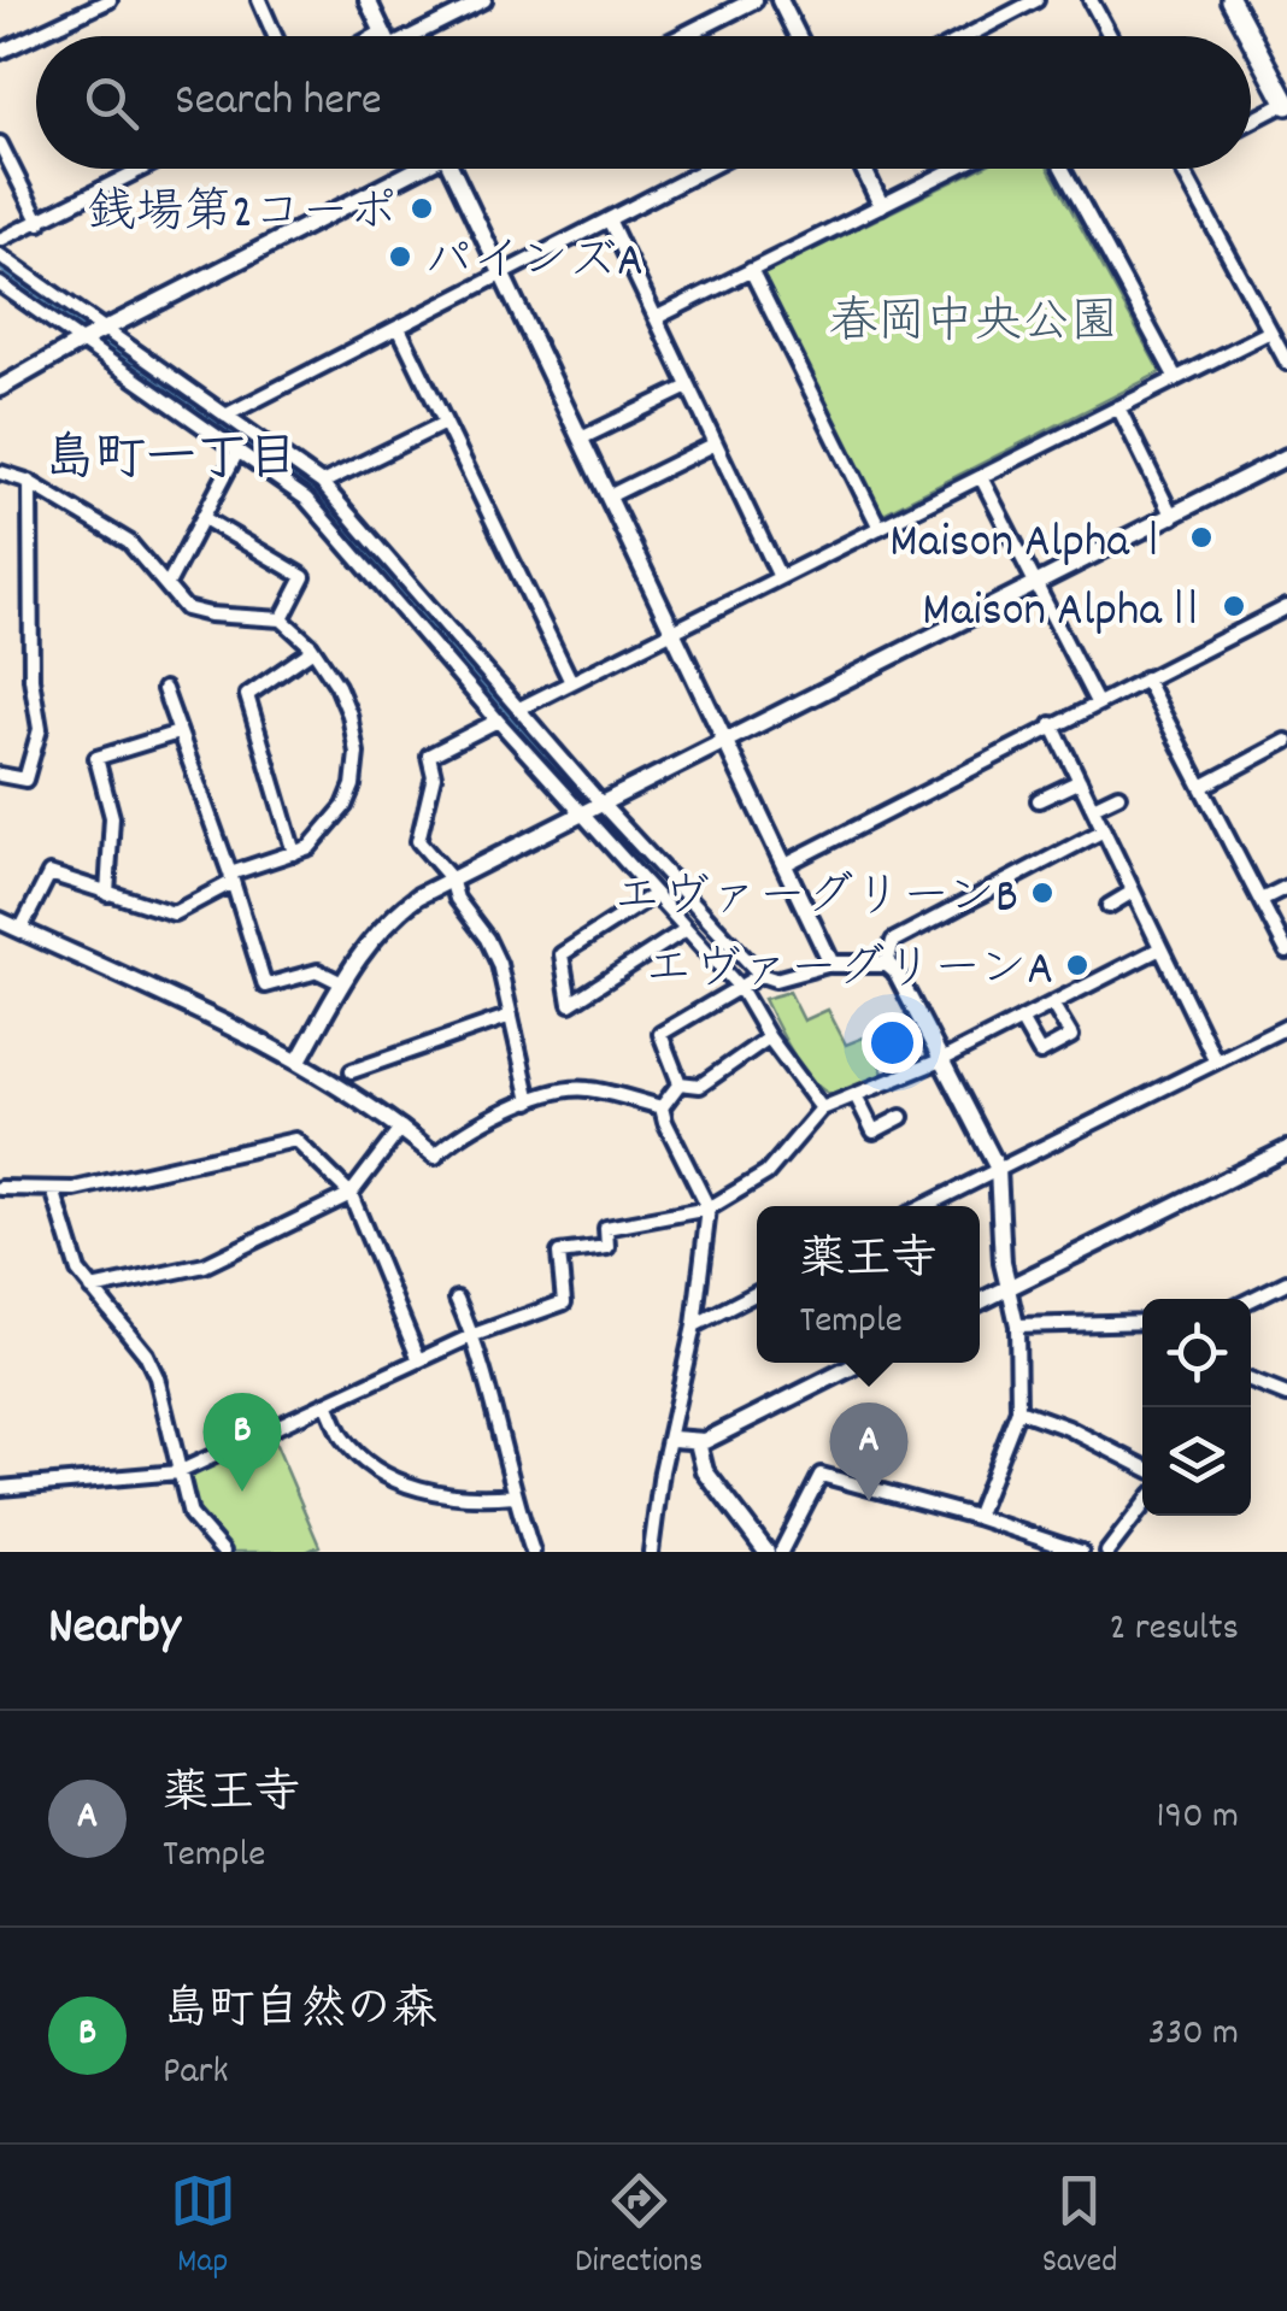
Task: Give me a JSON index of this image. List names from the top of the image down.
{
  "districts": ["島町一丁目"],
  "parks": ["春岡中央公園"],
  "places": [
    "銭場第2コーポ",
    "パインズA",
    "Maison AlphaⅠ",
    "Maison AlphaⅡ",
    "エヴァーグリーンB",
    "エヴァーグリーンA"
  ],
  "page": {
    "search": "Search here",
    "popup": ["薬王寺", "Temple"],
    "pins": ["B", "A"],
    "heading": ["Nearby", "2 results"],
    "list": [
      {
        "mark": "A",
        "name": "薬王寺",
        "note": "Temple",
        "value": "190 m"
      },
      {
        "mark": "B",
        "name": "島町自然の森",
        "note": "Park",
        "value": "330 m"
      }
    ],
    "nav": ["Map", "Directions", "Saved"]
  }
}
